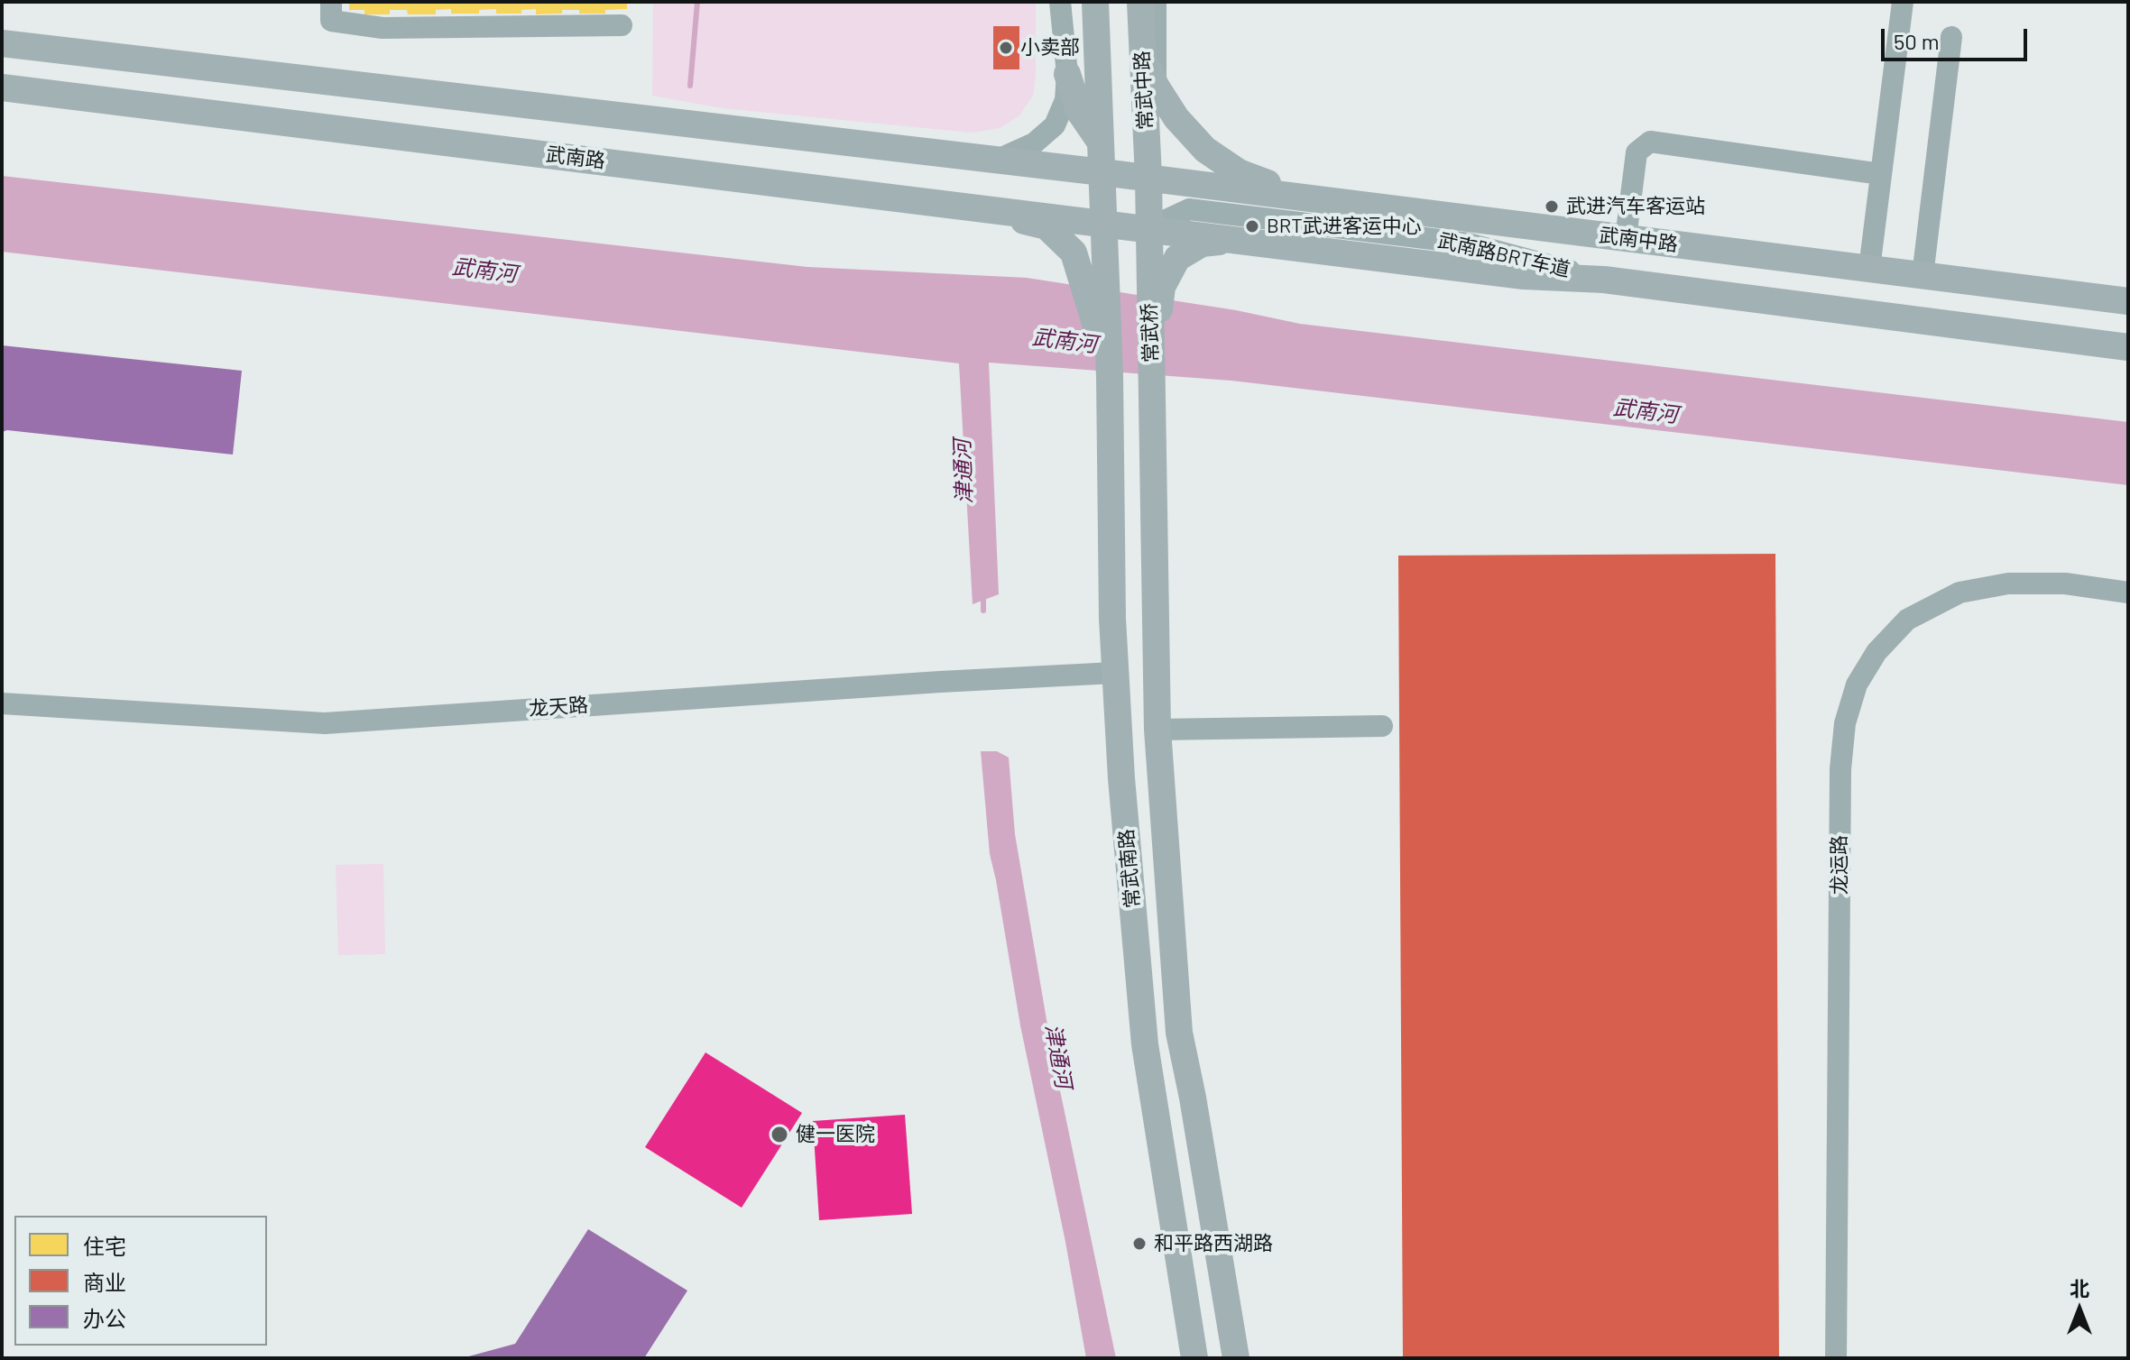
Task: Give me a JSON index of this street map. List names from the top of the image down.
{
  "streets": {
    "main road": [
      "常武中路",
      "武南路",
      "武南中路",
      "常武桥",
      "常武南路"
    ],
    "street": ["武南路BRT车道", "龙天路", "龙运路"]
  },
  "crossings": [
    ["常武中路", "武南路"],
    ["常武中路", "武南中路"],
    ["常武中路", "武南路BRT车道"],
    ["武南路", "武南路BRT车道"],
    ["常武桥", "常武南路"],
    ["龙天路", "常武南路"]
  ],
  "water": ["武南河", "津通河"],
  "places": [
    "小卖部",
    "武进汽车客运站",
    "BRT武进客运中心",
    "健一医院",
    "和平路西湖路"
  ],
  "legend": ["住宅", "商业", "办公"],
  "scale_bar": "50 m",
  "north": "top"
}
